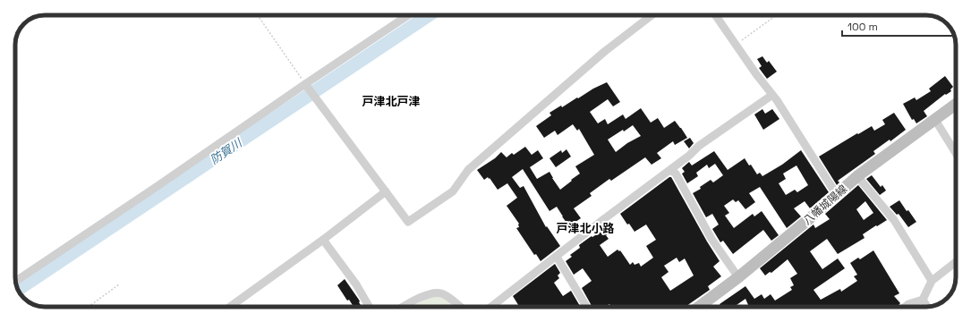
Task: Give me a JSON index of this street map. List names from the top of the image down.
{
  "streets": {
    "main road": ["八幡城陽線"]
  },
  "districts": ["戸津北戸津", "戸津北小路"],
  "water": ["防賀川"],
  "scale_bar": "100 m"
}
